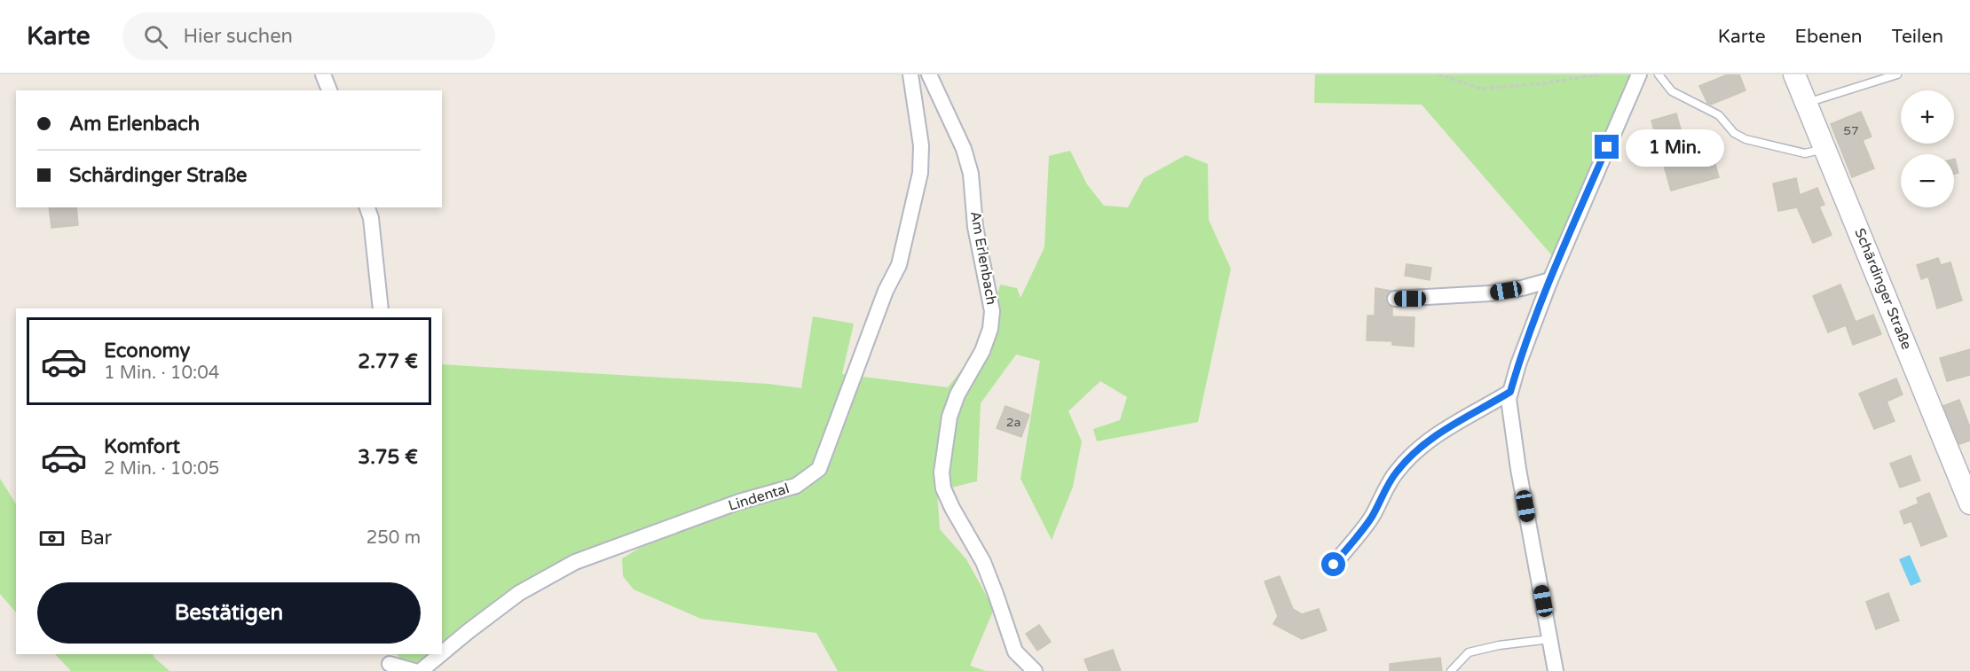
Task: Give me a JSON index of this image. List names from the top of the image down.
{
  "streets": {
    "main road": ["Schärdinger Straße"],
    "street": ["Am Erlenbach", "Lindental"]
  },
  "house_numbers": ["57", "2a"],
  "page": {
    "header": "Karte",
    "search": "Hier suchen",
    "nav": ["Karte", "Ebenen", "Teilen"],
    "map_buttons": ["+", "−"],
    "banner": ["Am Erlenbach", "Schärdinger Straße"],
    "bubble": "1 Min.",
    "list": [
      {
        "name": "Economy",
        "note": "1 Min. · 10:04",
        "value": "2.77 €"
      },
      {
        "name": "Komfort",
        "note": "2 Min. · 10:05",
        "value": "3.75 €"
      }
    ],
    "pay": ["Bar", "250 m"],
    "buttons": "Bestätigen"
  }
}
